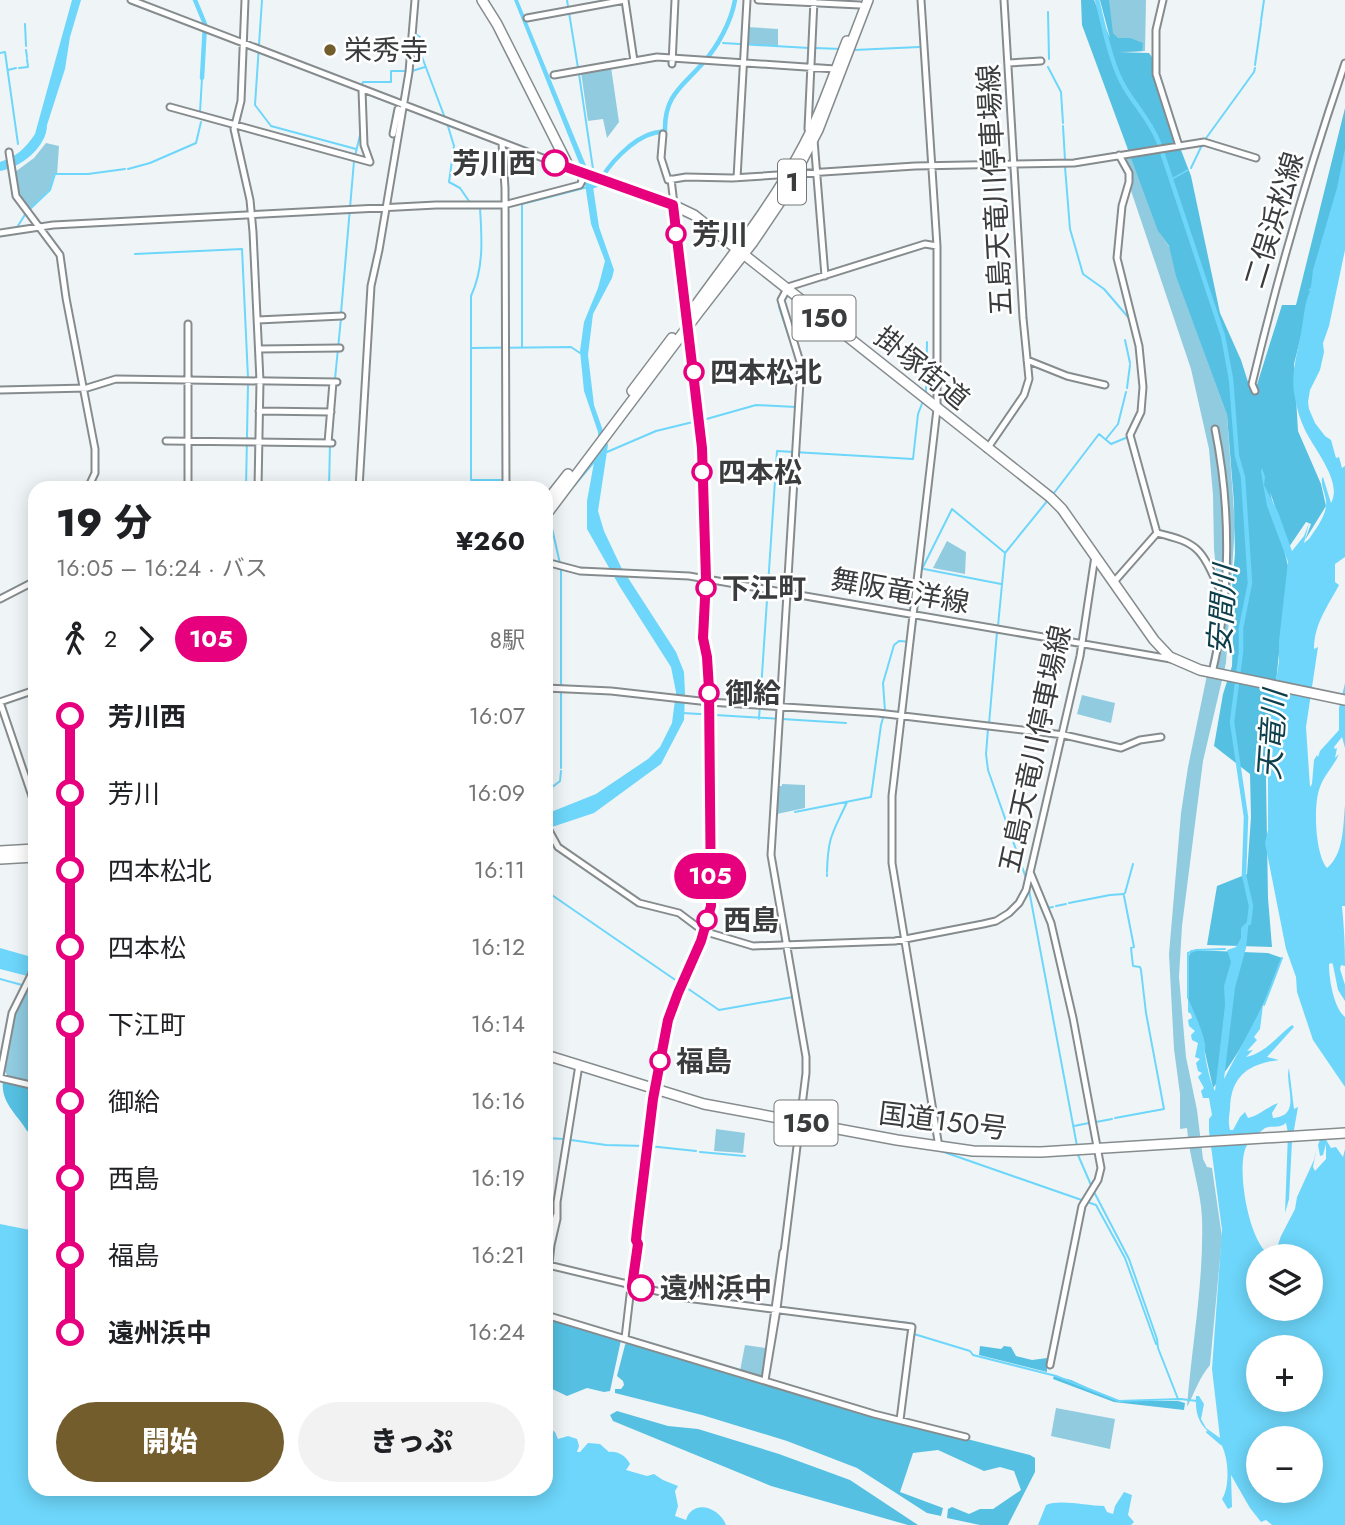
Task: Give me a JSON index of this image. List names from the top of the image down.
{
  "streets": {
    "highway": [
      "1",
      "150",
      "掛塚街道",
      "国道150号"
    ],
    "street": ["五島天竜川停車場線", "二俣浜松線", "舞阪竜洋線"]
  },
  "crossings": [
    ["1", "掛塚街道"],
    ["五島天竜川停車場線", "掛塚街道"],
    ["五島天竜川停車場線", "舞阪竜洋線"],
    ["150", "掛塚街道"],
    ["掛塚街道", "舞阪竜洋線"]
  ],
  "water": ["安間川", "天竜川"],
  "places": [
    "栄秀寺",
    "芳川西",
    "芳川",
    "四本松北",
    "四本松",
    "下江町",
    "御給",
    "西島",
    "福島",
    "遠州浜中"
  ],
  "lines": ["bus line 105"],
  "page": {
    "on_map": "105",
    "heading": ["19 分", "16:05 – 16:24 · バス", "¥260"],
    "legs": ["2", "105", "8駅"],
    "list": [
      {
        "name": "芳川西",
        "value": "16:07"
      },
      {
        "name": "芳川",
        "value": "16:09"
      },
      {
        "name": "四本松北",
        "value": "16:11"
      },
      {
        "name": "四本松",
        "value": "16:12"
      },
      {
        "name": "下江町",
        "value": "16:14"
      },
      {
        "name": "御給",
        "value": "16:16"
      },
      {
        "name": "西島",
        "value": "16:19"
      },
      {
        "name": "福島",
        "value": "16:21"
      },
      {
        "name": "遠州浜中",
        "value": "16:24"
      }
    ],
    "map_buttons": ["+", "−"],
    "buttons": ["開始", "きっぷ"]
  }
}
